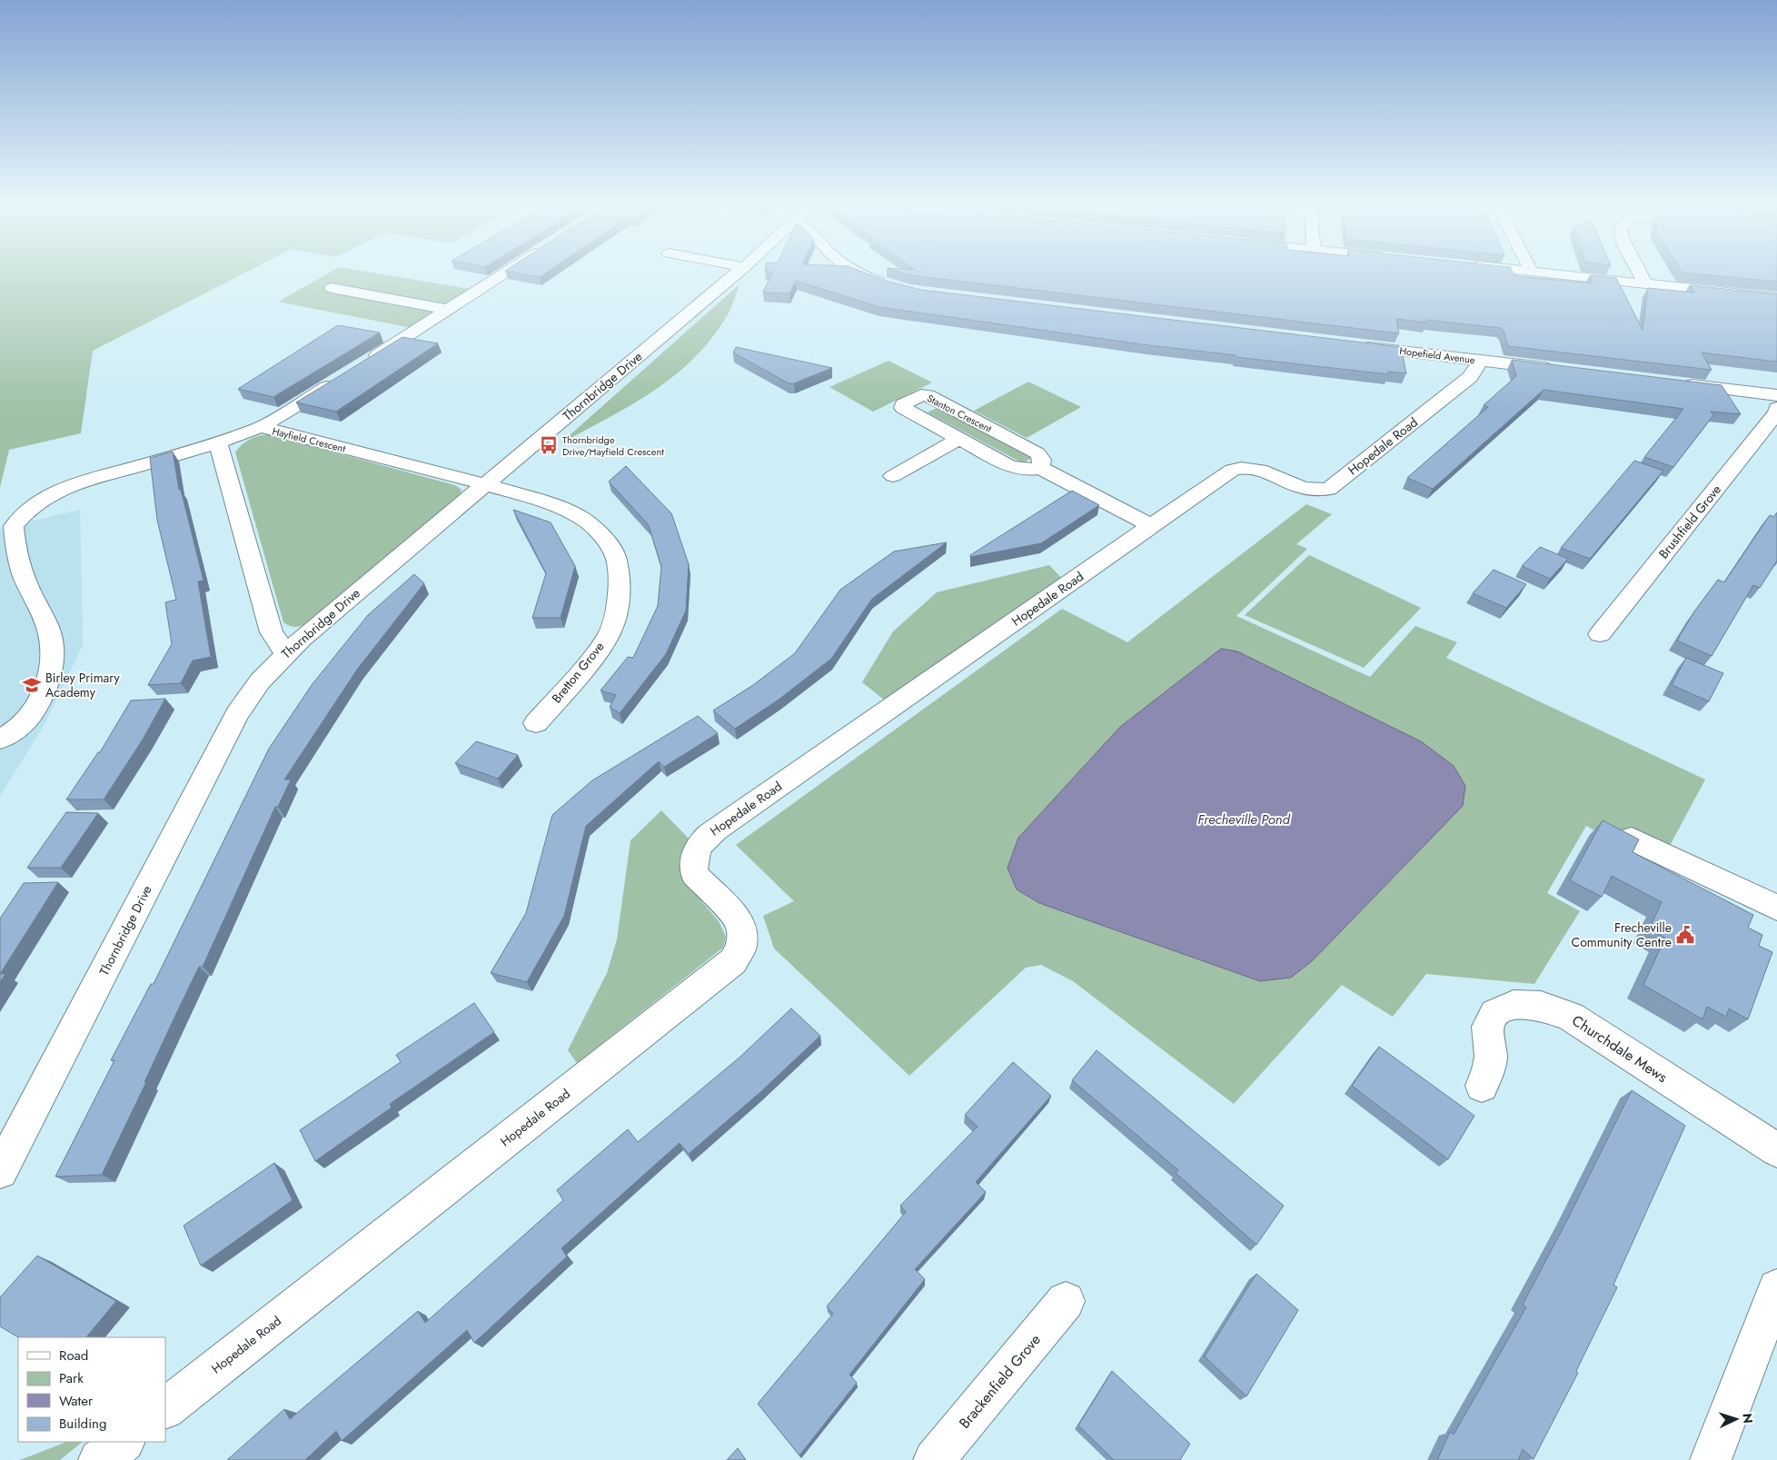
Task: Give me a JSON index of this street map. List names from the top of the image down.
{
  "streets": {
    "street": [
      "Hopefield Avenue",
      "Thornbridge Drive",
      "Stanton Crescent",
      "Hayfield Crescent",
      "Hopedale Road",
      "Brushfield Grove",
      "Bretton Grove",
      "Churchdale Mews",
      "Brackenfield Grove"
    ]
  },
  "crossings": [
    ["Hopefield Avenue", "Hopedale Road"],
    ["Thornbridge Drive", "Hayfield Crescent"],
    ["Thornbridge Drive", "Bretton Grove"],
    ["Stanton Crescent", "Hopedale Road"],
    ["Hayfield Crescent", "Bretton Grove"]
  ],
  "water": ["Frecheville Pond"],
  "places": {
    "bus stop": ["Thornbridge Drive/Hayfield Crescent"],
    "school or university": ["Birley Primary Academy"],
    "public building": ["Frecheville Community Centre"]
  },
  "legend": [
    "Road",
    "Park",
    "Water",
    "Building"
  ],
  "north": "right"
}
